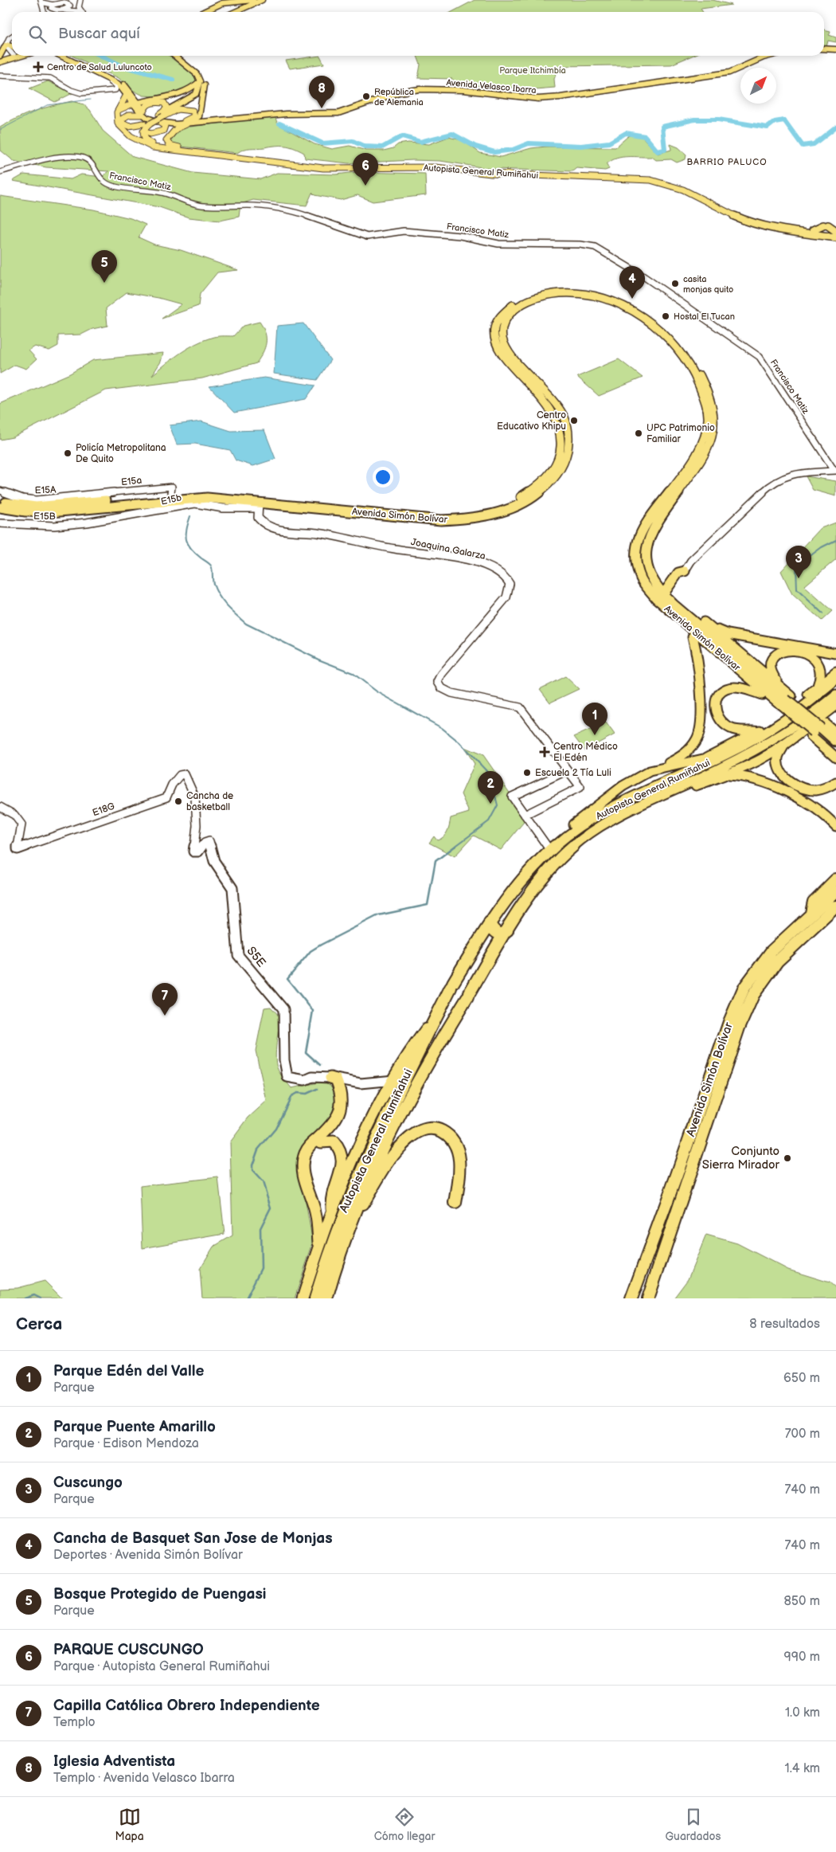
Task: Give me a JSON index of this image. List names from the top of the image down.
{
  "streets": {
    "highway": ["Autopista General Rumiñahui", "Avenida Simón Bolívar"],
    "main road": ["Avenida Velasco Ibarra"],
    "street": [
      "Francisco Matiz",
      "E15a",
      "E15A",
      "E15b",
      "E15B",
      "Joaquina Galarza",
      "E18G",
      "S5E"
    ]
  },
  "crossings": [
    ["E15a", "E15A"],
    ["E15a", "Avenida Simón Bolívar"],
    ["E15b", "Avenida Simón Bolívar"],
    ["E15b", "E15B"],
    ["E15b", "Joaquina Galarza"],
    ["Avenida Simón Bolívar", "Joaquina Galarza"],
    ["E18G", "S5E"]
  ],
  "districts": ["BARRIO PALUCO"],
  "parks": ["Parque Itchimbía"],
  "places": {
    "health": ["Centro de Salud Luluncoto", "Centro Médico El Edén"],
    "other": [
      "República de Alemania",
      "casita monjas quito",
      "Hostal El Tucan",
      "Centro Educativo Khipu",
      "UPC Patrimonio Familiar",
      "Policía Metropolitana De Quito",
      "Escuela 2 Tía Luli",
      "Cancha de basketball",
      "Conjunto Sierra Mirador"
    ]
  },
  "north": "top right",
  "page": {
    "search": "Buscar aquí",
    "pins": [
      "8",
      "6",
      "5",
      "4",
      "3",
      "1",
      "2",
      "7"
    ],
    "heading": ["Cerca", "8 resultados"],
    "list": [
      {
        "mark": "1",
        "name": "Parque Edén del Valle",
        "note": "Parque",
        "value": "650 m"
      },
      {
        "mark": "2",
        "name": "Parque Puente Amarillo",
        "note": "Parque · Edison Mendoza",
        "value": "700 m"
      },
      {
        "mark": "3",
        "name": "Cuscungo",
        "note": "Parque",
        "value": "740 m"
      },
      {
        "mark": "4",
        "name": "Cancha de Basquet San Jose de Monjas",
        "note": "Deportes · Avenida Simón Bolívar",
        "value": "740 m"
      },
      {
        "mark": "5",
        "name": "Bosque Protegido de Puengasi",
        "note": "Parque",
        "value": "850 m"
      },
      {
        "mark": "6",
        "name": "PARQUE CUSCUNGO",
        "note": "Parque · Autopista General Rumiñahui",
        "value": "990 m"
      },
      {
        "mark": "7",
        "name": "Capilla Católica Obrero Independiente",
        "note": "Templo",
        "value": "1.0 km"
      },
      {
        "mark": "8",
        "name": "Iglesia Adventista",
        "note": "Templo · Avenida Velasco Ibarra",
        "value": "1.4 km"
      }
    ],
    "nav": ["Mapa", "Cómo llegar", "Guardados"]
  }
}
